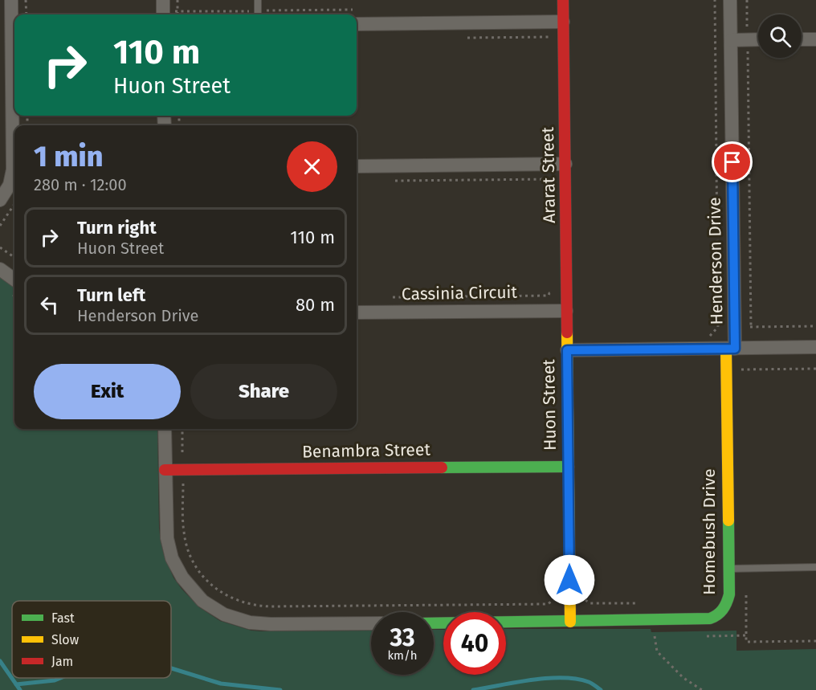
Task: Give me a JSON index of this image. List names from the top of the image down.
{
  "streets": {
    "street": [
      "Ararat Street",
      "Henderson Drive",
      "Cassinia Circuit",
      "Huon Street",
      "Benambra Street",
      "Homebush Drive"
    ]
  },
  "crossings": [
    ["Ararat Street", "Cassinia Circuit"],
    ["Ararat Street", "Huon Street"],
    ["Henderson Drive", "Huon Street"],
    ["Henderson Drive", "Homebush Drive"],
    ["Huon Street", "Benambra Street"],
    ["Huon Street", "Homebush Drive"]
  ],
  "legend": ["Fast", "Slow", "Jam"],
  "page": {
    "turn": ["110 m", "Huon Street"],
    "heading": ["1 min", "280 m · 12:00"],
    "list": [
      {
        "name": "Turn right",
        "note": "Huon Street",
        "value": "110 m"
      },
      {
        "name": "Turn left",
        "note": "Henderson Drive",
        "value": "80 m"
      }
    ],
    "buttons": ["Exit", "Share"],
    "speed": "33 km/h",
    "limit": "40"
  }
}
